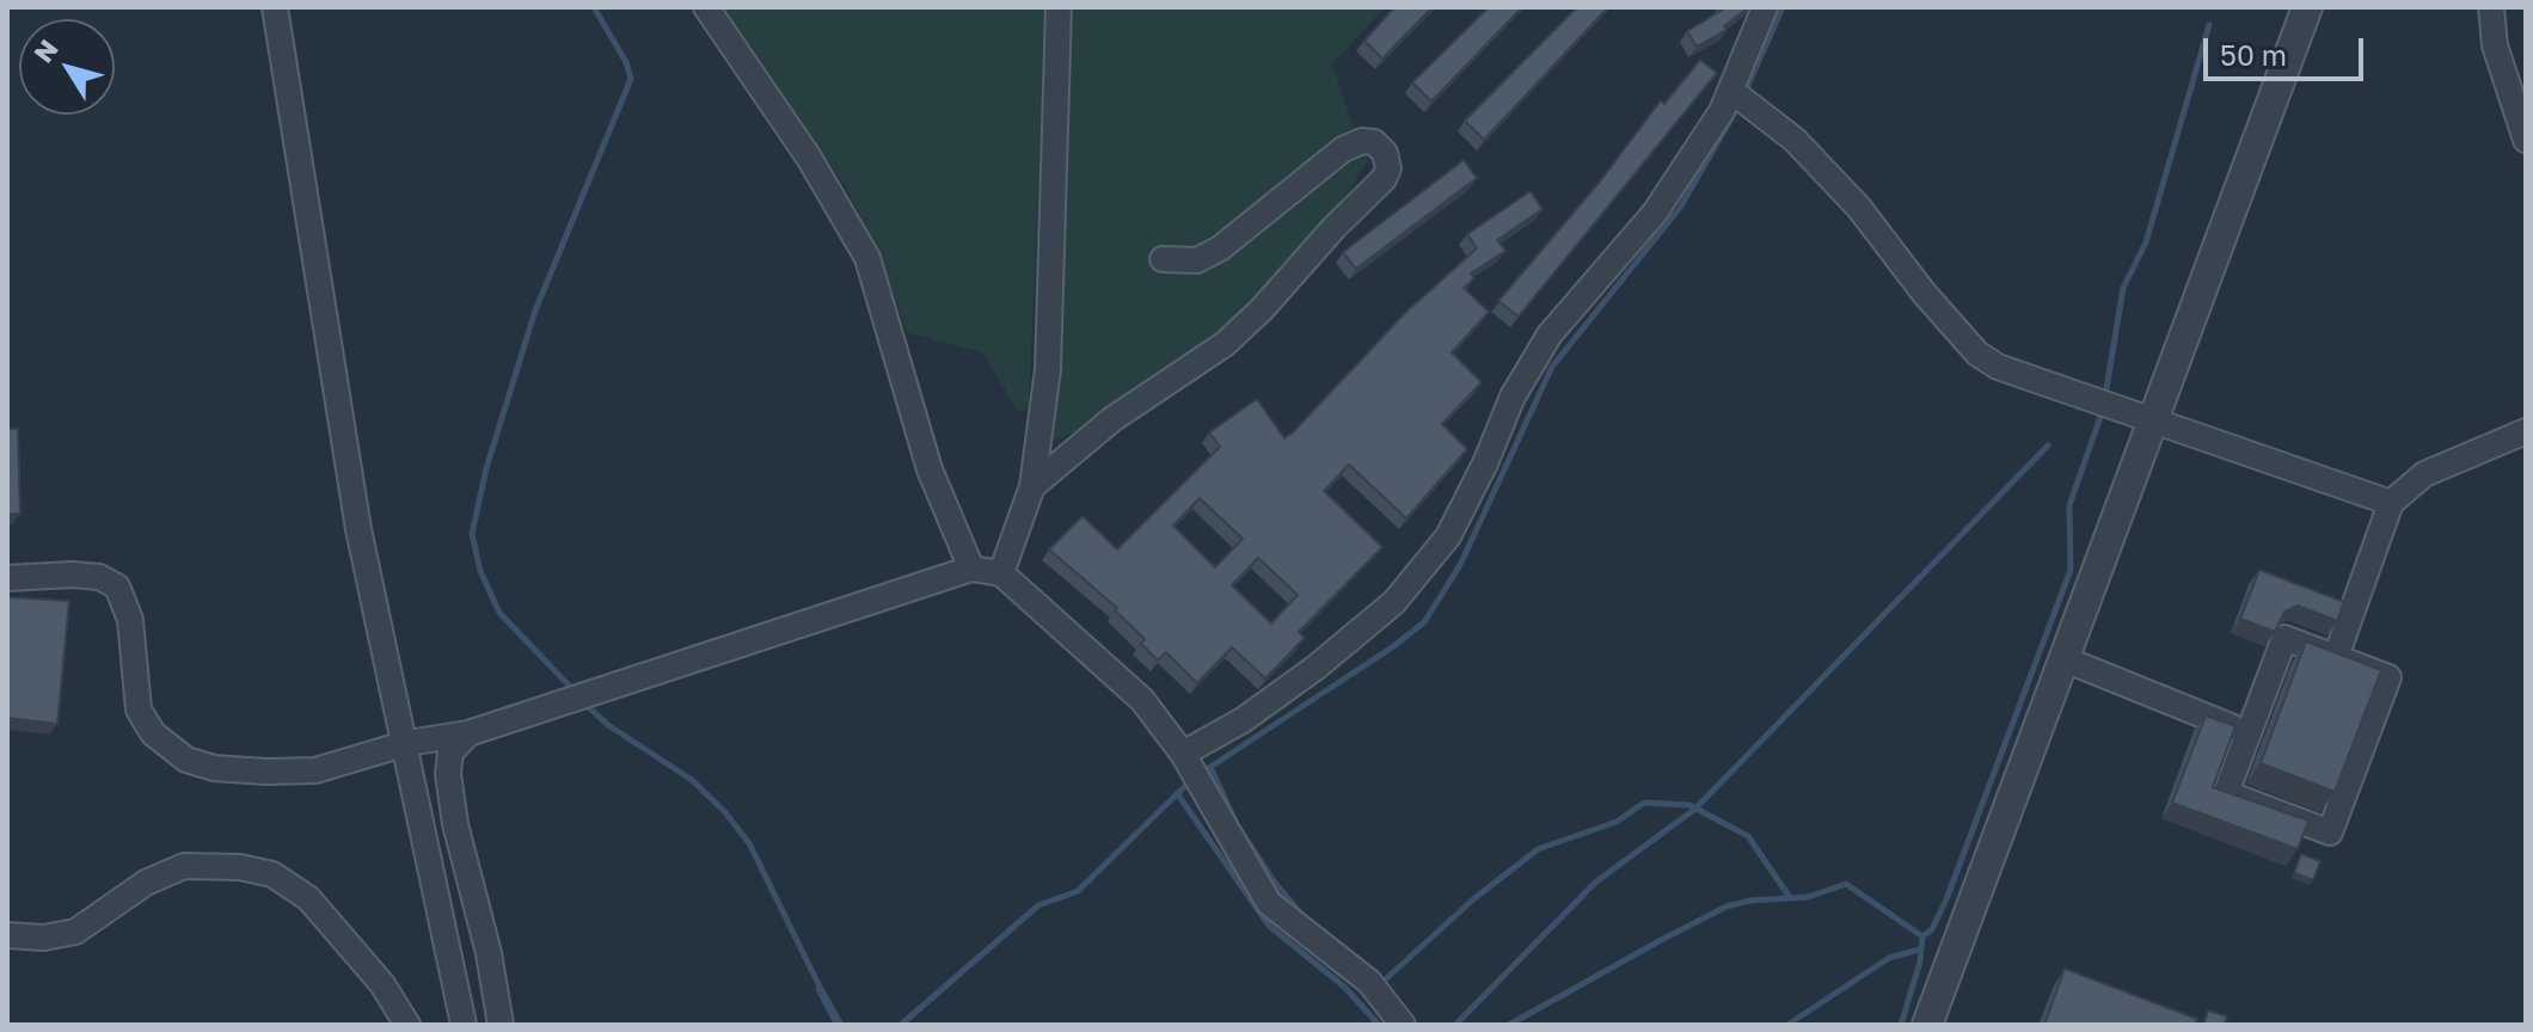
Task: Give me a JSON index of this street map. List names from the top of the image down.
{
  "scale_bar": "50 m",
  "north": "top left"
}
